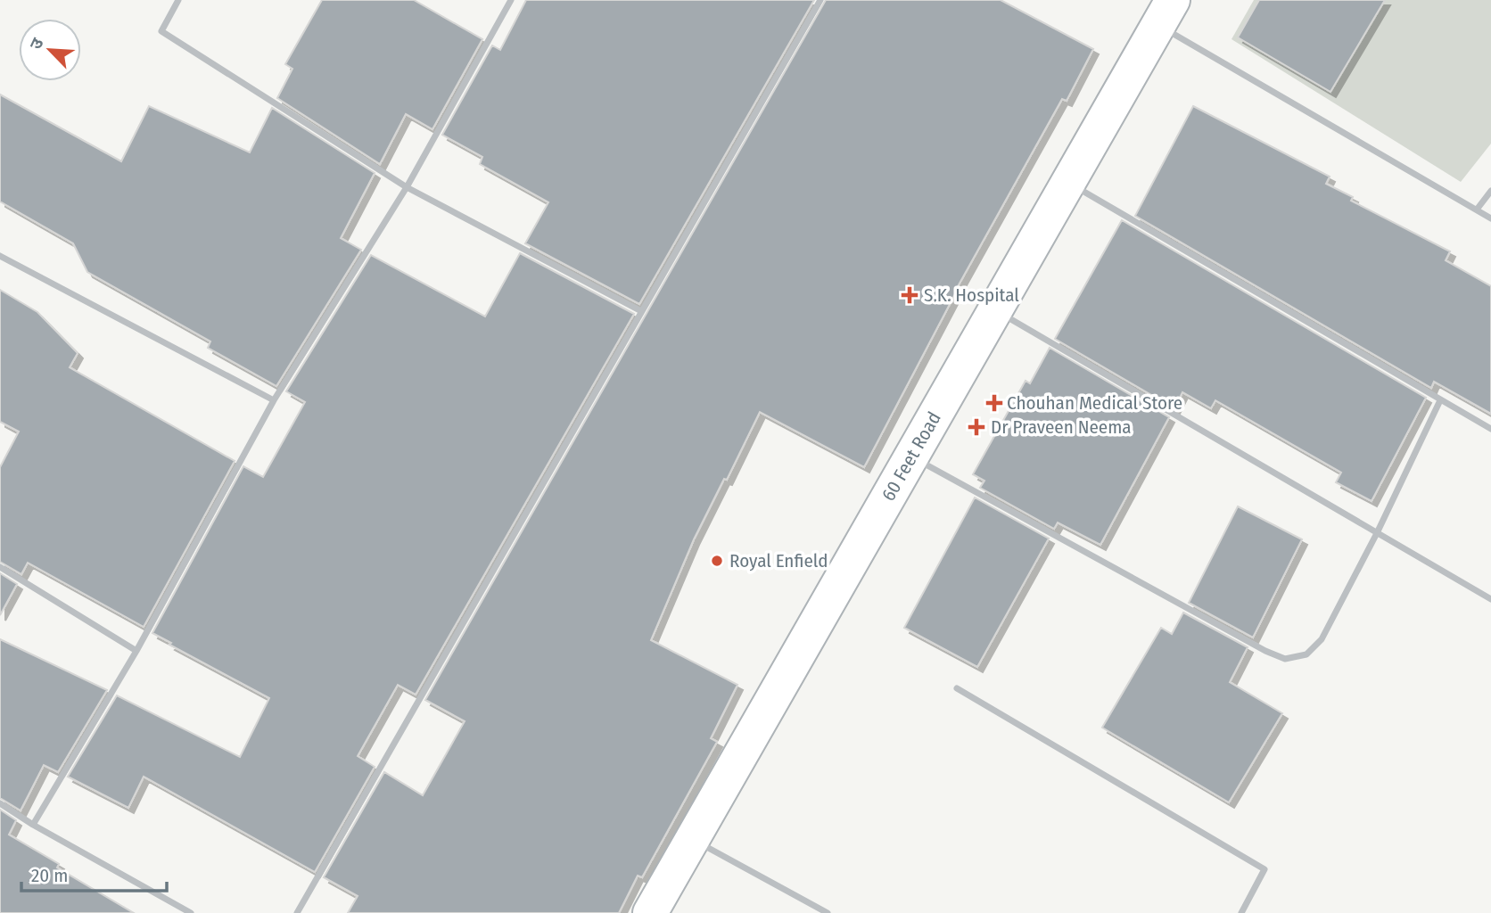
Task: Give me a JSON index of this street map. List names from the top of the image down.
{
  "streets": {
    "main road": ["60 Feet Road"]
  },
  "places": {
    "health": ["S.K. Hospital", "Chouhan Medical Store", "Dr Praveen Neema"],
    "other": ["Royal Enfield"]
  },
  "scale_bar": "20 m",
  "north": "top left"
}
